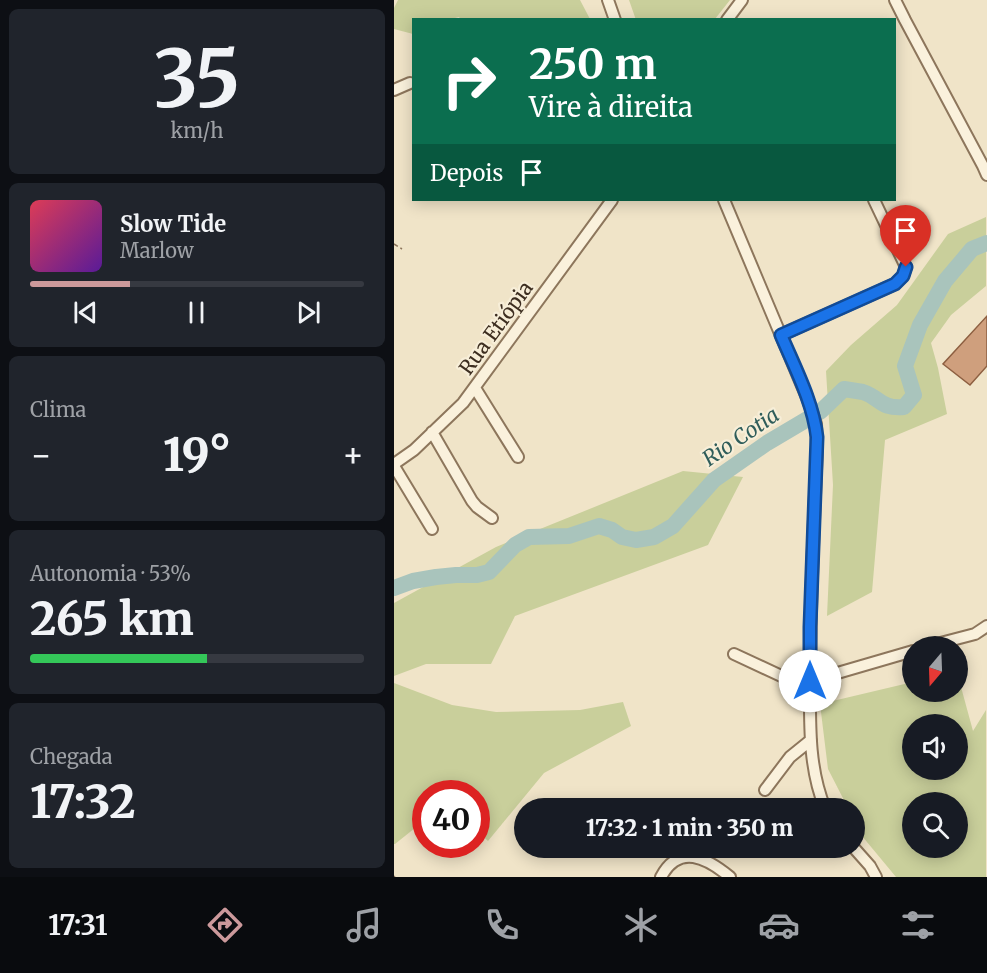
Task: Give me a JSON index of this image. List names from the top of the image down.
{
  "streets": {
    "street": ["Rua Etiópia"]
  },
  "water": ["Rio Cotia"],
  "north": "bottom",
  "page": {
    "tile": [
      ["35", "km/h"],
      "Clima",
      ["Autonomia · 53%", "265 km"],
      ["Chegada", "17:32"]
    ],
    "turn": ["250 m", "Vire à direita"],
    "then": "Depois",
    "song": ["Slow Tide", "Marlow"],
    "heat": ["−", "19°", "+"],
    "limit": "40",
    "trip": "17:32 · 1 min · 350 m",
    "tabs": "17:31"
  }
}
